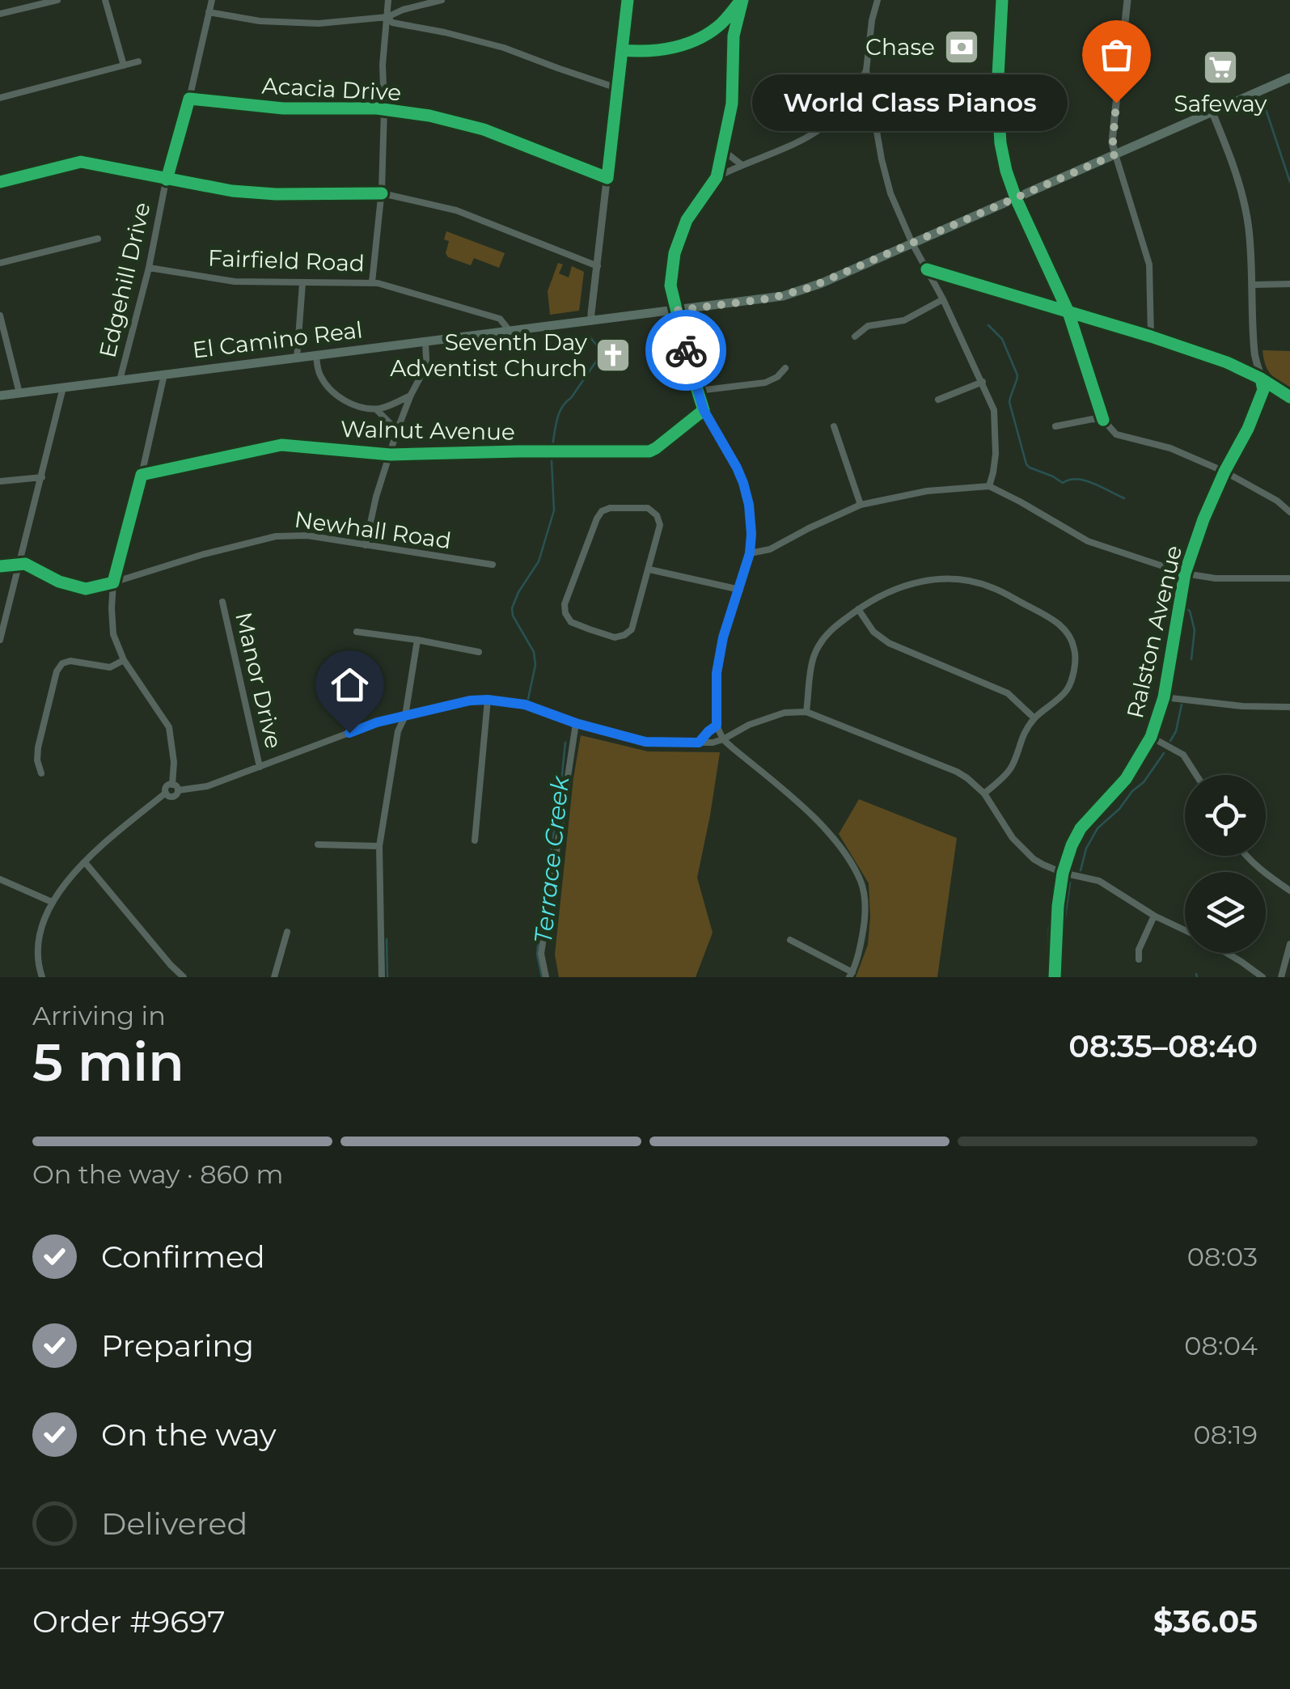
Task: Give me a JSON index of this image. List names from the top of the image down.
{
  "streets": {
    "main road": ["El Camino Real"],
    "street": [
      "Acacia Drive",
      "Fairfield Road",
      "Edgehill Drive",
      "Walnut Avenue",
      "Newhall Road",
      "Ralston Avenue",
      "Manor Drive"
    ]
  },
  "crossings": [
    ["Acacia Drive", "Edgehill Drive"],
    ["Fairfield Road", "Edgehill Drive"],
    ["Fairfield Road", "El Camino Real"],
    ["Edgehill Drive", "El Camino Real"],
    ["El Camino Real", "Ralston Avenue"]
  ],
  "water": ["Terrace Creek"],
  "places": {
    "bank": ["Chase"],
    "supermarket": ["Safeway"],
    "other": ["World Class Pianos"],
    "church": ["Seventh Day Adventist Church"]
  },
  "page": {
    "bubble": "World Class Pianos",
    "heading": ["5 min", "Arriving in", "08:35–08:40"],
    "panel": ["Order #9697", "$36.05"],
    "bar": "On the way · 860 m",
    "list": [
      ["Confirmed", "08:03"],
      ["Preparing", "08:04"],
      ["On the way", "08:19"],
      "Delivered"
    ]
  }
}
